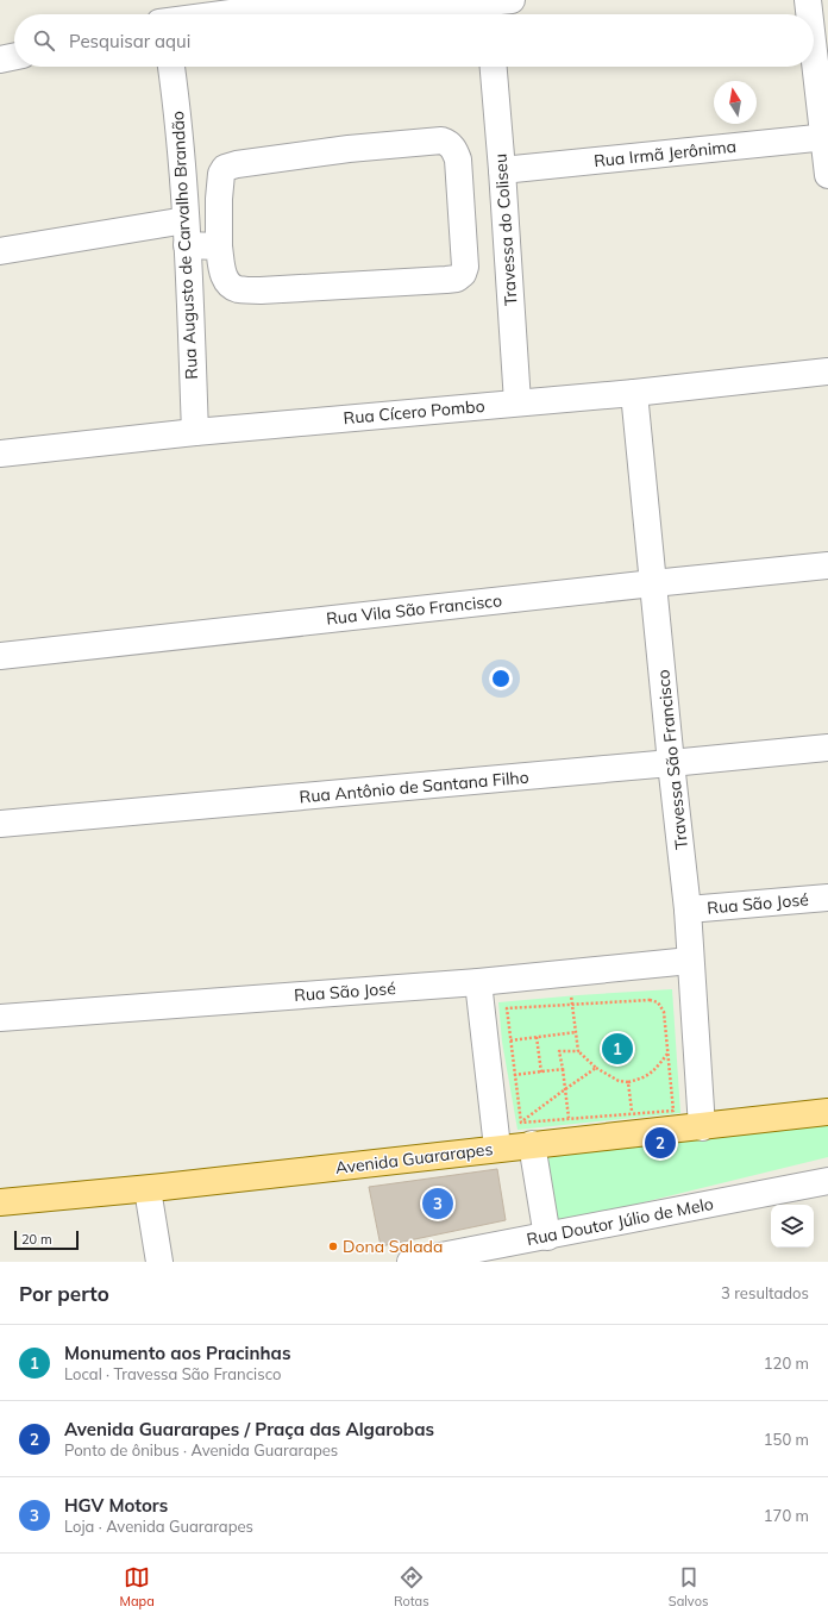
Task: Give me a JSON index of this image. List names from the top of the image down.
{
  "streets": {
    "main road": ["Avenida Guararapes"],
    "street": [
      "Rua Irmã Jerônima",
      "Travessa do Coliseu",
      "Rua Augusto de Carvalho Brandão",
      "Rua Cícero Pombo",
      "Rua Vila São Francisco",
      "Travessa São Francisco",
      "Rua Antônio de Santana Filho",
      "Rua São José",
      "Rua Doutor Júlio de Melo"
    ]
  },
  "crossings": [
    ["Rua Irmã Jerônima", "Travessa do Coliseu"],
    ["Travessa do Coliseu", "Rua Cícero Pombo"],
    ["Rua Augusto de Carvalho Brandão", "Rua Cícero Pombo"],
    ["Rua Cícero Pombo", "Travessa São Francisco"],
    ["Rua Vila São Francisco", "Travessa São Francisco"],
    ["Travessa São Francisco", "Rua Antônio de Santana Filho"],
    ["Travessa São Francisco", "Rua São José"],
    ["Travessa São Francisco", "Avenida Guararapes"]
  ],
  "places": ["Dona Salada"],
  "scale_bar": "20 m",
  "north": "top",
  "page": {
    "search": "Pesquisar aqui",
    "pins": ["1", "2", "3"],
    "scale": "20 m",
    "heading": ["Por perto", "3 resultados"],
    "list": [
      {
        "mark": "1",
        "name": "Monumento aos Pracinhas",
        "note": "Local · Travessa São Francisco",
        "value": "120 m"
      },
      {
        "mark": "2",
        "name": "Avenida Guararapes / Praça das Algarobas",
        "note": "Ponto de ônibus · Avenida Guararapes",
        "value": "150 m"
      },
      {
        "mark": "3",
        "name": "HGV Motors",
        "note": "Loja · Avenida Guararapes",
        "value": "170 m"
      }
    ],
    "nav": ["Mapa", "Rotas", "Salvos"]
  }
}
